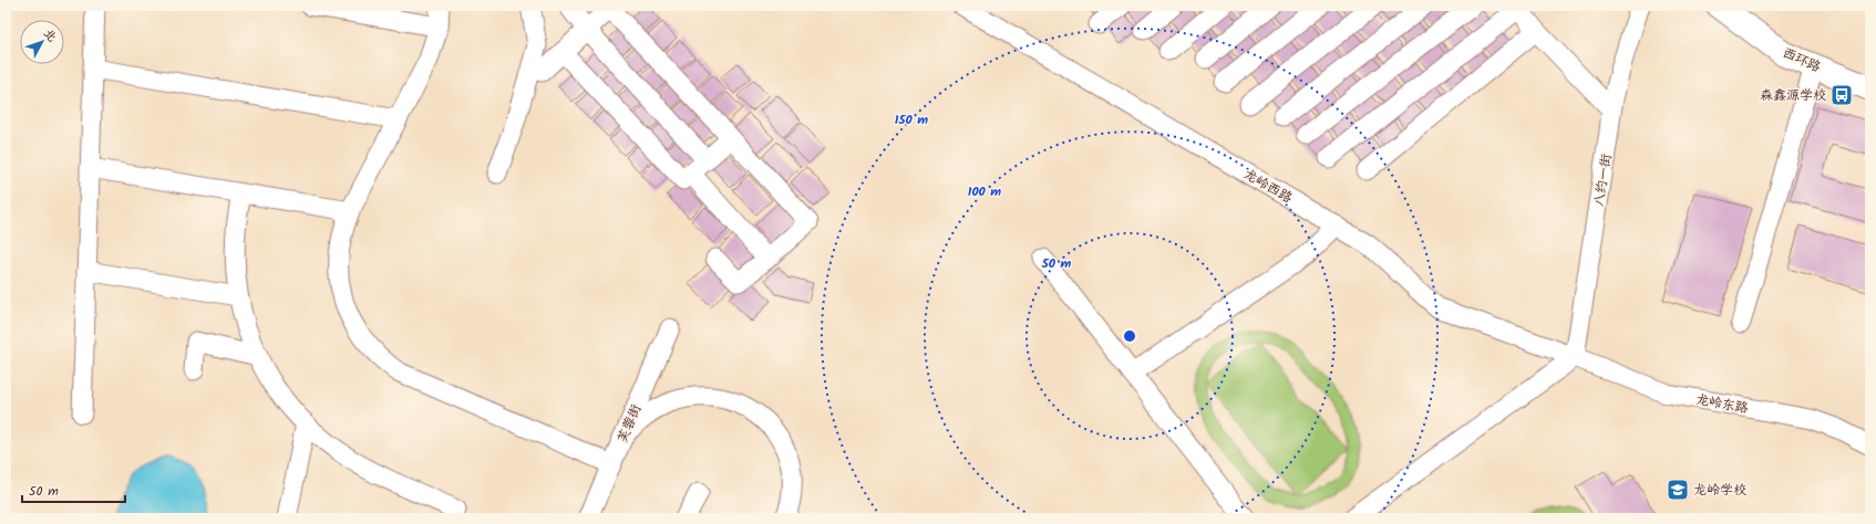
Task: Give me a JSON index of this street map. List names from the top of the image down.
{
  "streets": {
    "main road": ["西环路"],
    "street": [
      "八约一街",
      "龙岭西路",
      "龙岭东路",
      "芙蓉街"
    ]
  },
  "crossings": [
    ["八约一街", "龙岭西路"],
    ["八约一街", "龙岭东路"],
    ["龙岭西路", "龙岭东路"]
  ],
  "places": {
    "bus stop": ["森鑫源学校"],
    "school or university": ["龙岭学校"]
  },
  "scale_bar": "50 m",
  "north": "top right",
  "rings": ["150 m", "100 m", "50 m"]
}
